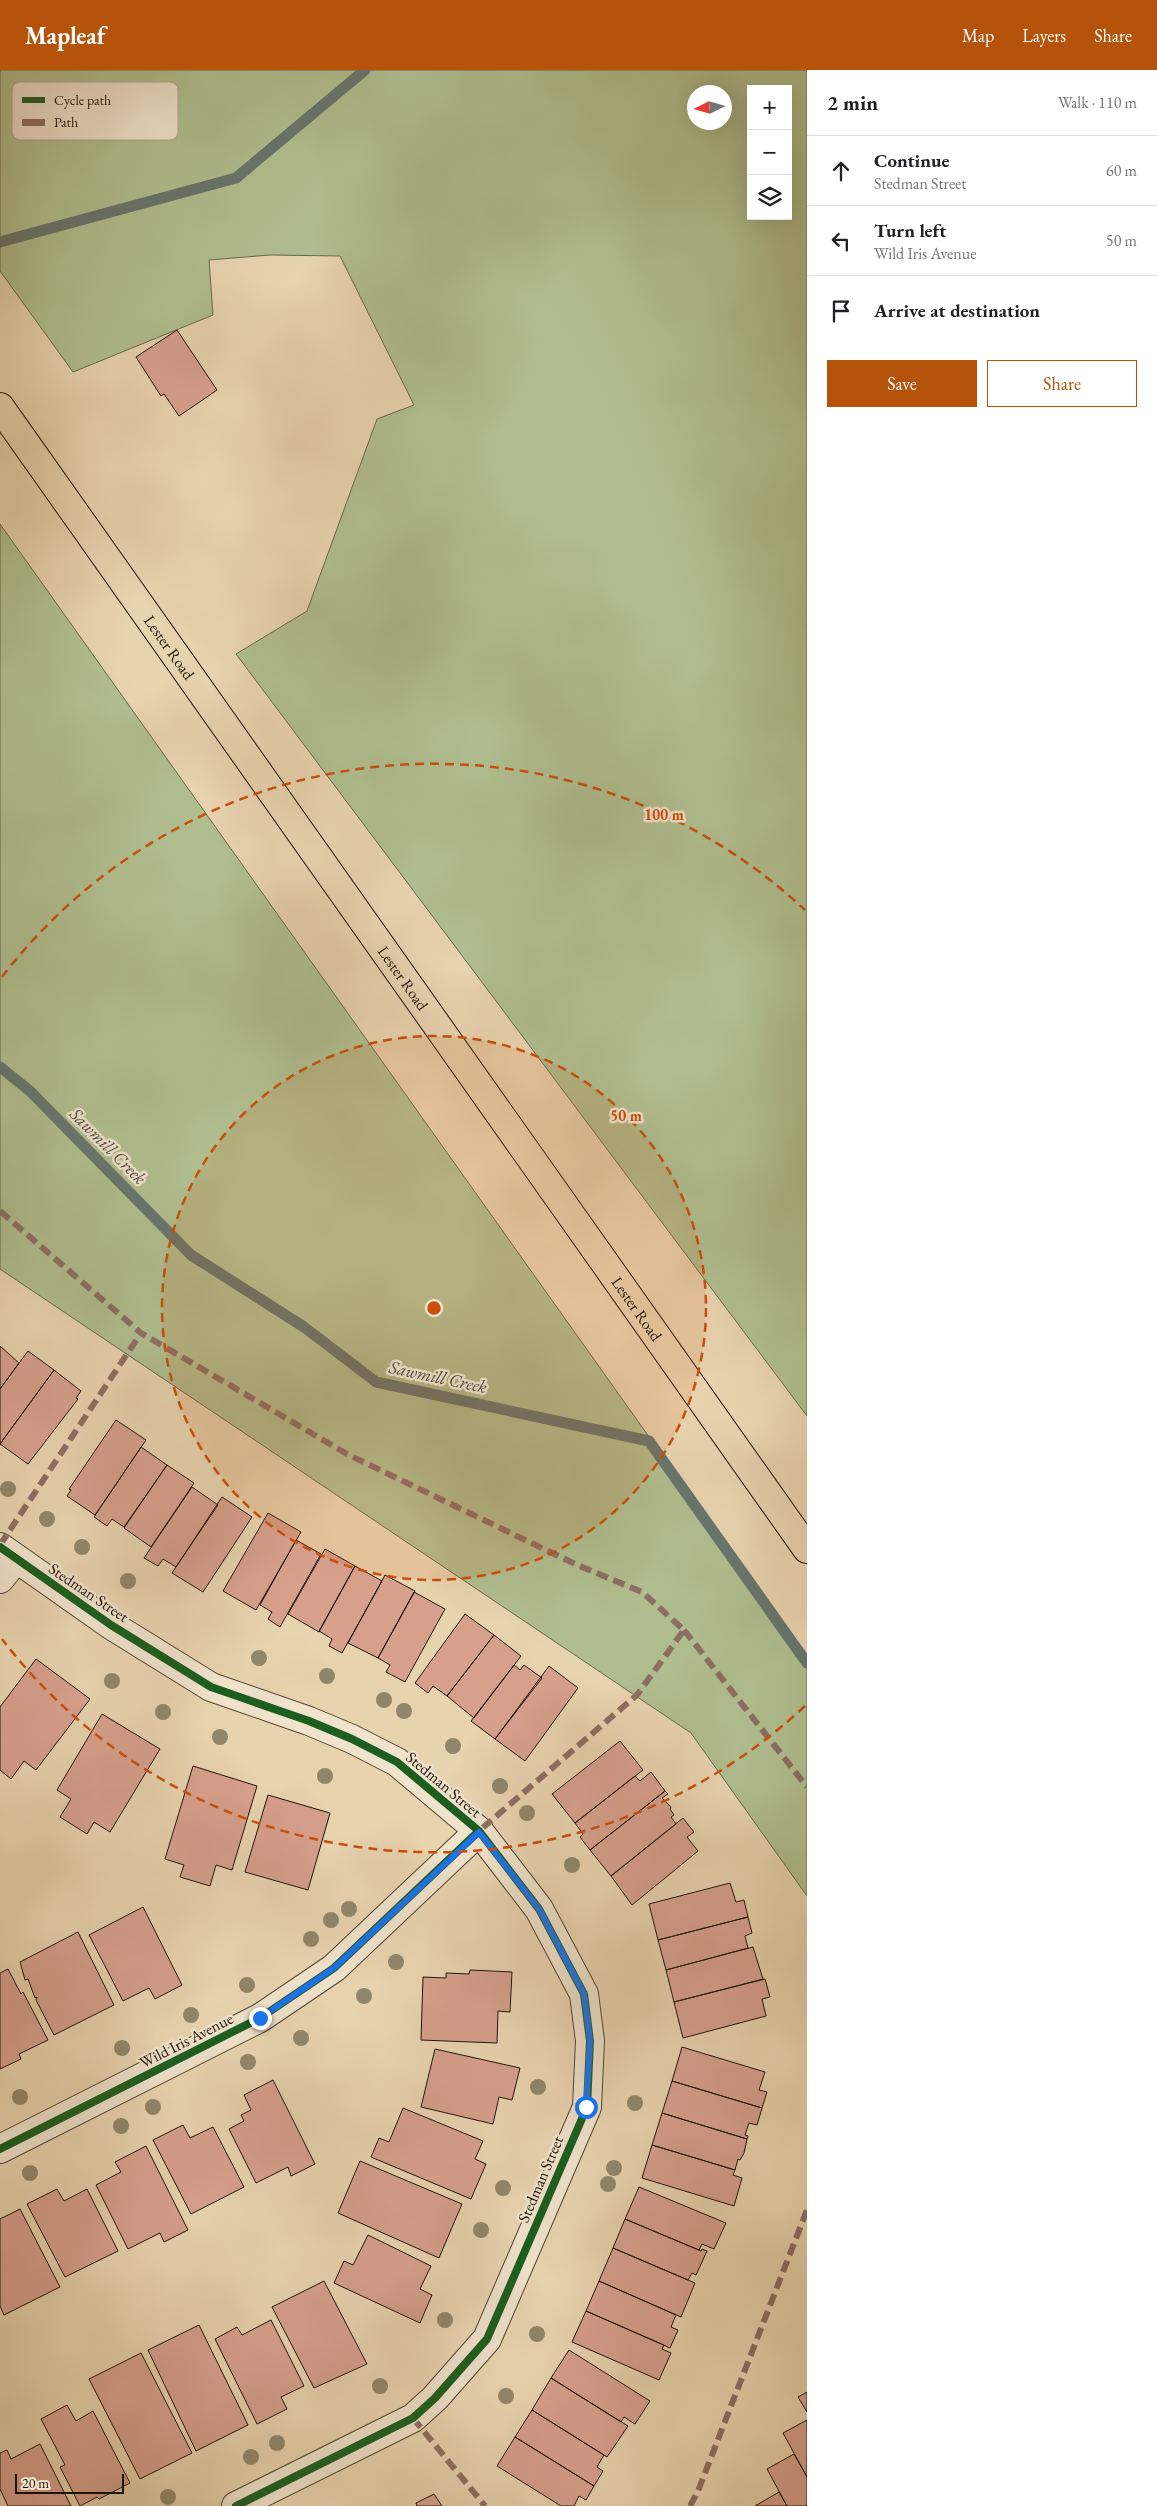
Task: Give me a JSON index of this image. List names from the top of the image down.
{
  "streets": {
    "main road": ["Lester Road"],
    "street": ["Stedman Street", "Wild Iris Avenue"]
  },
  "crossings": [
    ["Stedman Street", "Wild Iris Avenue"]
  ],
  "water": ["Sawmill Creek"],
  "legend": ["Cycle path", "Path"],
  "scale_bar": "20 m",
  "north": "left",
  "page": {
    "header": "Mapleaf",
    "nav": ["Map", "Layers", "Share"],
    "heading": ["2 min", "Walk · 110 m"],
    "map_buttons": ["+", "−"],
    "list": [
      ["Continue", "Stedman Street", "60 m"],
      ["Turn left", "Wild Iris Avenue", "50 m"],
      "Arrive at destination"
    ],
    "buttons": ["Save", "Share"],
    "scale": "20 m"
  },
  "rings": ["100 m", "50 m"]
}
